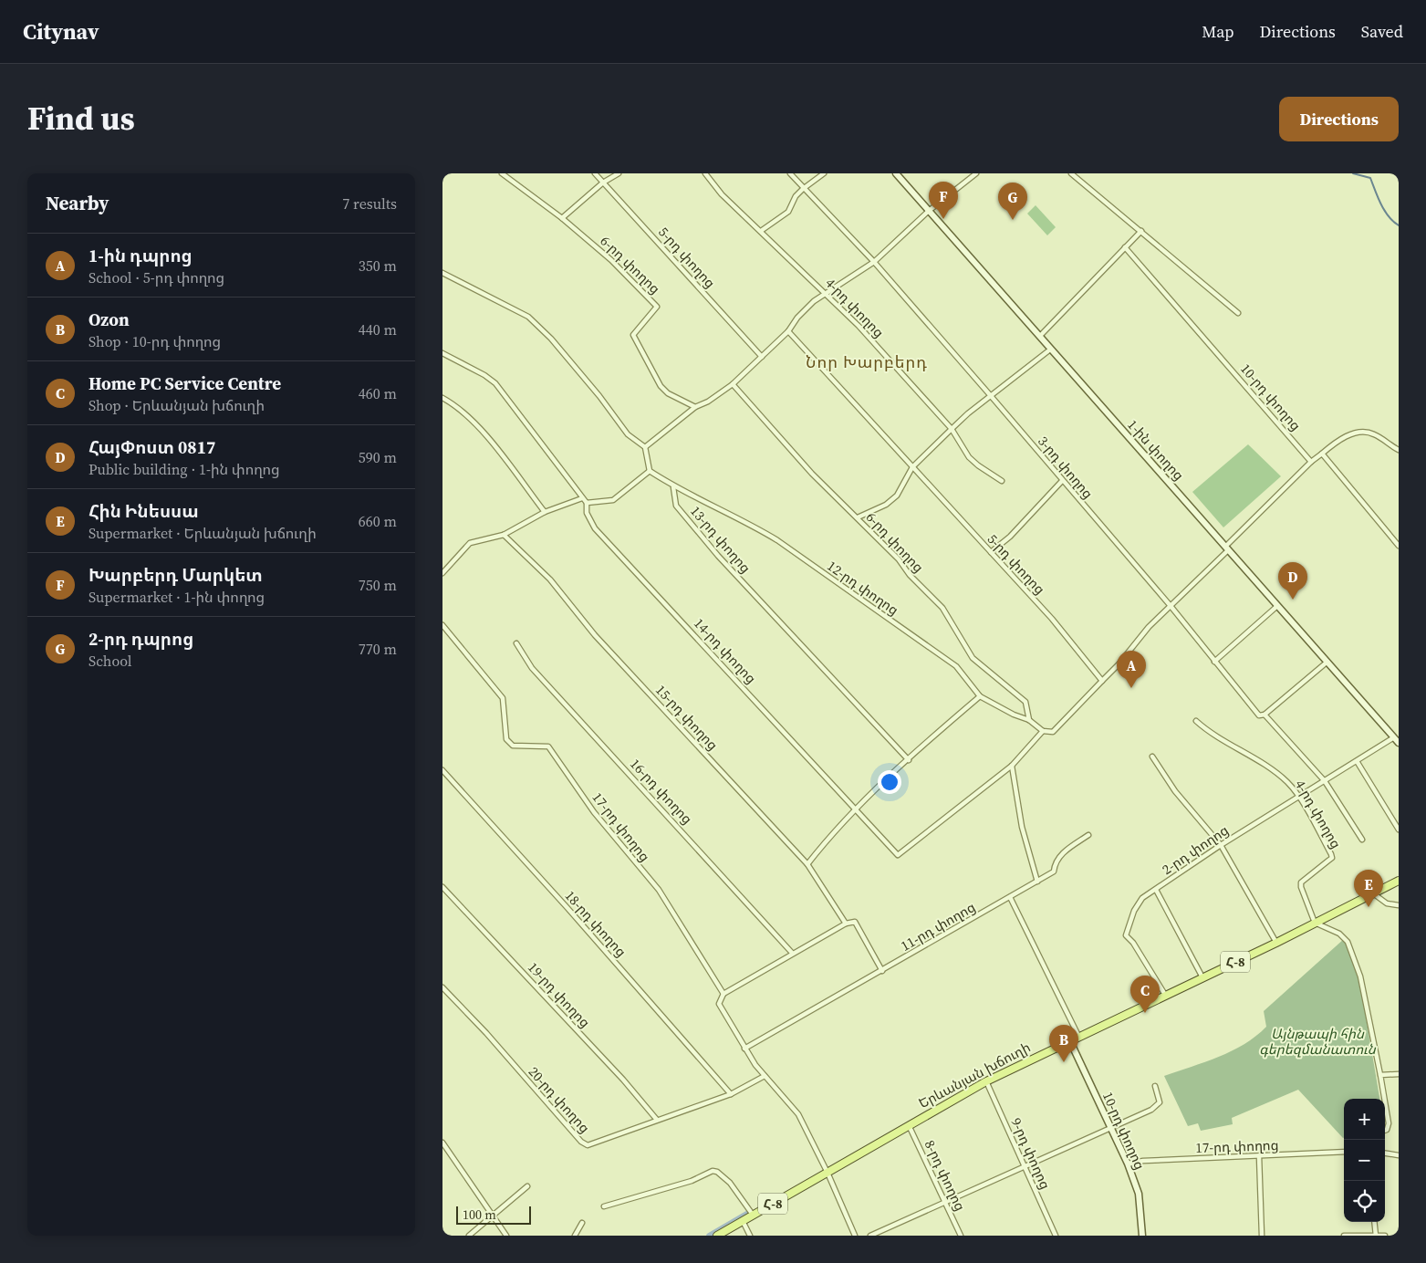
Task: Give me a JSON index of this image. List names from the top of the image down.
{
  "streets": {
    "main road": [
      "10-րդ փողոց",
      "1-ին փողոց",
      "Հ-8",
      "Երևանյան խճուղի"
    ],
    "street": [
      "5-րդ փողոց",
      "6-րդ փողոց",
      "4-րդ փողոց",
      "3-րդ փողոց",
      "13-րդ փողոց",
      "12-րդ փողոց",
      "14-րդ փողոց",
      "15-րդ փողոց",
      "16-րդ փողոց",
      "17-րդ փողոց",
      "2-րդ փողոց",
      "18-րդ փողոց",
      "11-րդ փողոց",
      "19-րդ փողոց",
      "20-րդ փողոց",
      "9-րդ փողոց",
      "8-րդ փողոց"
    ]
  },
  "crossings": [
    ["6-րդ փողոց", "12-րդ փողոց"],
    ["4-րդ փողոց", "2-րդ փողոց"],
    ["4-րդ փողոց", "Երևանյան խճուղի"],
    ["10-րդ փողոց", "17-րդ փողոց"],
    ["10-րդ փողոց", "Երևանյան խճուղի"],
    ["1-ին փողոց", "2-րդ փողոց"],
    ["13-րդ փողոց", "12-րդ փողոց"],
    ["2-րդ փողոց", "Երևանյան խճուղի"],
    ["18-րդ փողոց", "20-րդ փողոց"],
    ["19-րդ փողոց", "20-րդ փողոց"],
    ["Երևանյան խճուղի", "9-րդ փողոց"],
    ["Երևանյան խճուղի", "8-րդ փողոց"]
  ],
  "districts": ["Նոր Խարբերդ"],
  "parks": ["Այնթապի հին գերեզմանատուն"],
  "scale_bar": "100 m",
  "page": {
    "header": "Citynav",
    "nav": ["Map", "Directions", "Saved"],
    "title": "Find us",
    "buttons": "Directions",
    "heading": ["Nearby", "7 results"],
    "pins": [
      "F",
      "G",
      "D",
      "A",
      "E",
      "C",
      "B"
    ],
    "list": [
      {
        "mark": "A",
        "name": "1-ին դպրոց",
        "note": "School · 5-րդ փողոց",
        "value": "350 m"
      },
      {
        "mark": "B",
        "name": "Ozon",
        "note": "Shop · 10-րդ փողոց",
        "value": "440 m"
      },
      {
        "mark": "C",
        "name": "Home PC Service Centre",
        "note": "Shop · Երևանյան խճուղի",
        "value": "460 m"
      },
      {
        "mark": "D",
        "name": "ՀայՓոստ 0817",
        "note": "Public building · 1-ին փողոց",
        "value": "590 m"
      },
      {
        "mark": "E",
        "name": "Հին Ինեսսա",
        "note": "Supermarket · Երևանյան խճուղի",
        "value": "660 m"
      },
      {
        "mark": "F",
        "name": "Խարբերդ Մարկետ",
        "note": "Supermarket · 1-ին փողոց",
        "value": "750 m"
      },
      {
        "mark": "G",
        "name": "2-րդ դպրոց",
        "note": "School",
        "value": "770 m"
      }
    ],
    "map_buttons": ["+", "−"],
    "scale": "100 m"
  }
}
